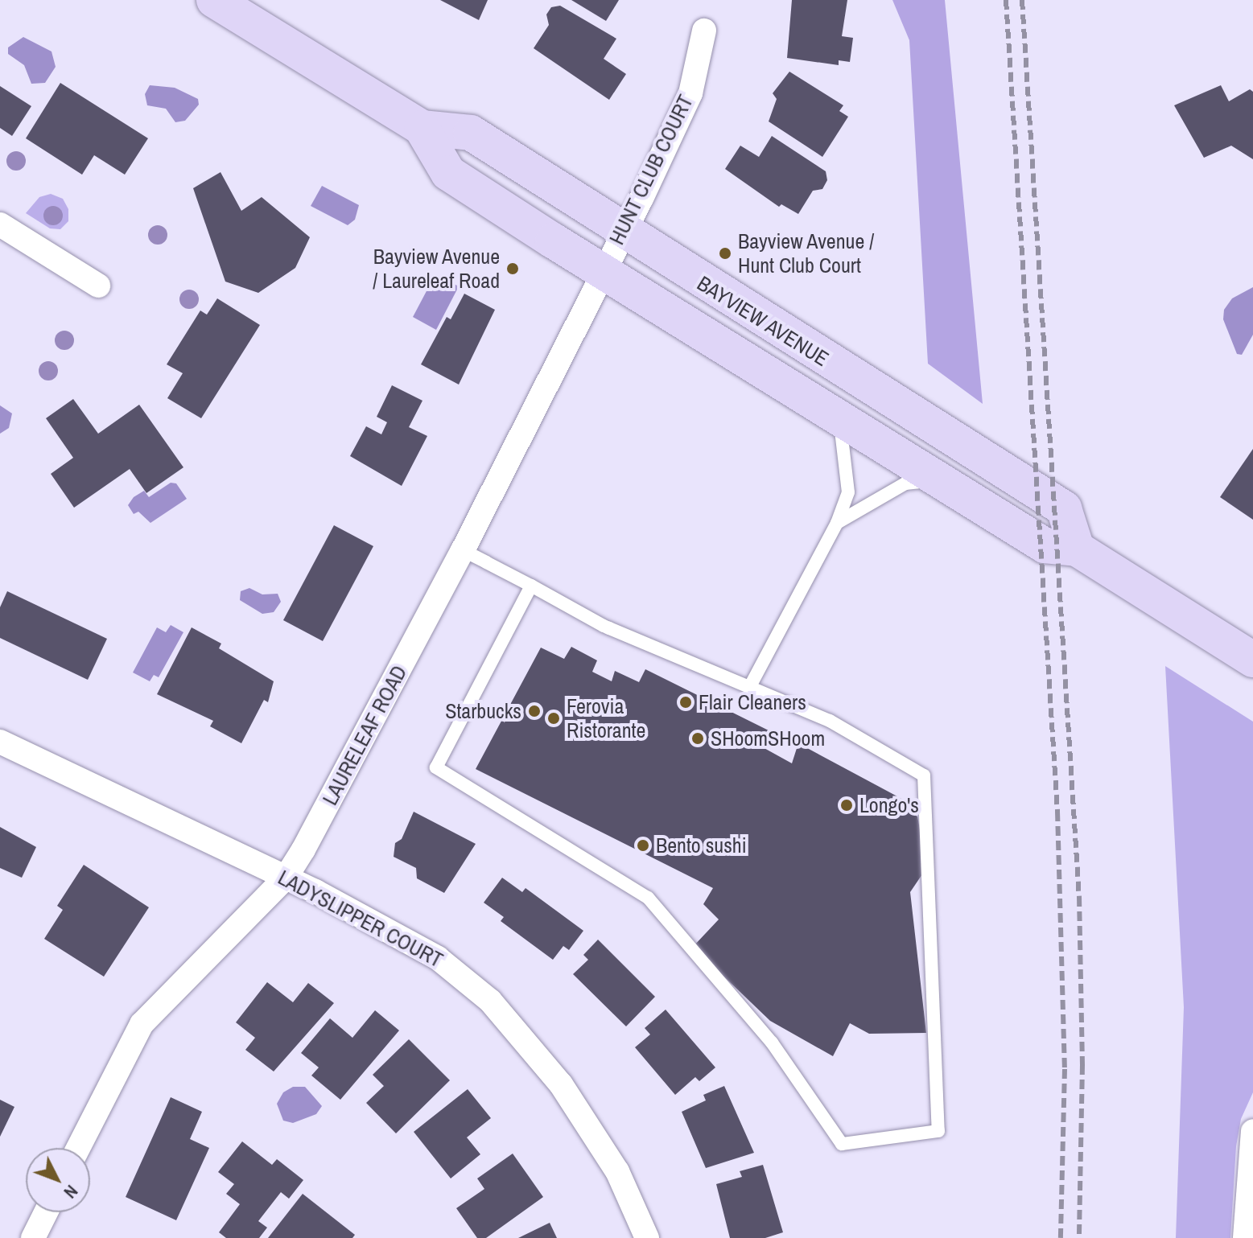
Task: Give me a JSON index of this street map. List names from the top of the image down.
{
  "streets": {
    "main road": ["BAYVIEW AVENUE"],
    "street": ["HUNT CLUB COURT", "LAURELEAF ROAD", "LADYSLIPPER COURT"]
  },
  "crossings": [
    ["HUNT CLUB COURT", "BAYVIEW AVENUE"],
    ["HUNT CLUB COURT", "LAURELEAF ROAD"],
    ["BAYVIEW AVENUE", "LAURELEAF ROAD"],
    ["LAURELEAF ROAD", "LADYSLIPPER COURT"]
  ],
  "places": [
    "Bayview Avenue / Hunt Club Court",
    "Bayview Avenue / Laureleaf Road",
    "Flair Cleaners",
    "Starbucks",
    "Ferovia Ristorante",
    "SHoomSHoom",
    "Longo's",
    "Bento sushi"
  ],
  "north": "bottom right"
}
